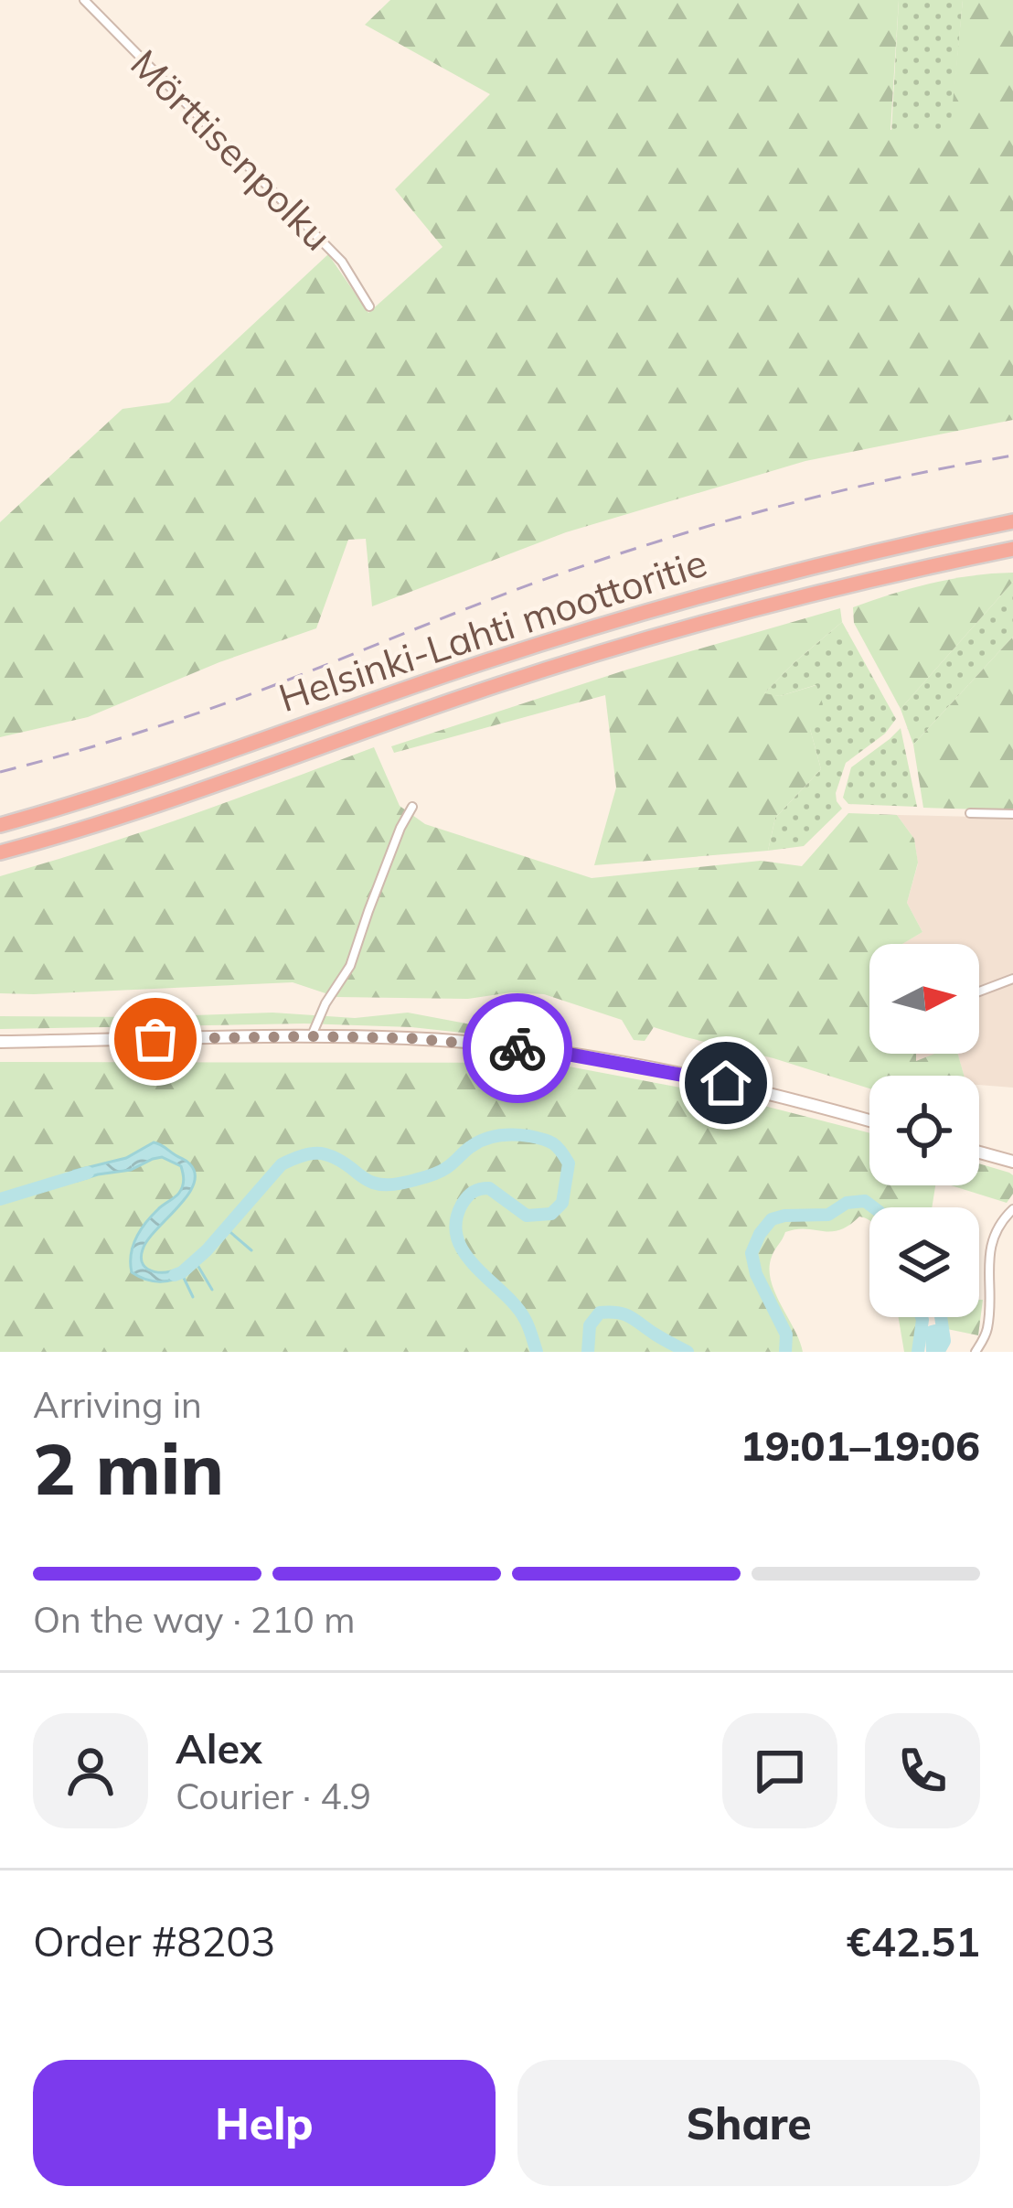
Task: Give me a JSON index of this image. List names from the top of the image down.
{
  "streets": {
    "highway": ["Helsinki-Lahti moottoritie"],
    "street": ["Mörttisenpolku"]
  },
  "north": "right",
  "page": {
    "heading": ["2 min", "Arriving in", "19:01–19:06"],
    "panel": [
      "Alex",
      "Courier · 4.9",
      "Order #8203",
      "€42.51"
    ],
    "bar": "On the way · 210 m",
    "buttons": ["Help", "Share"]
  }
}
